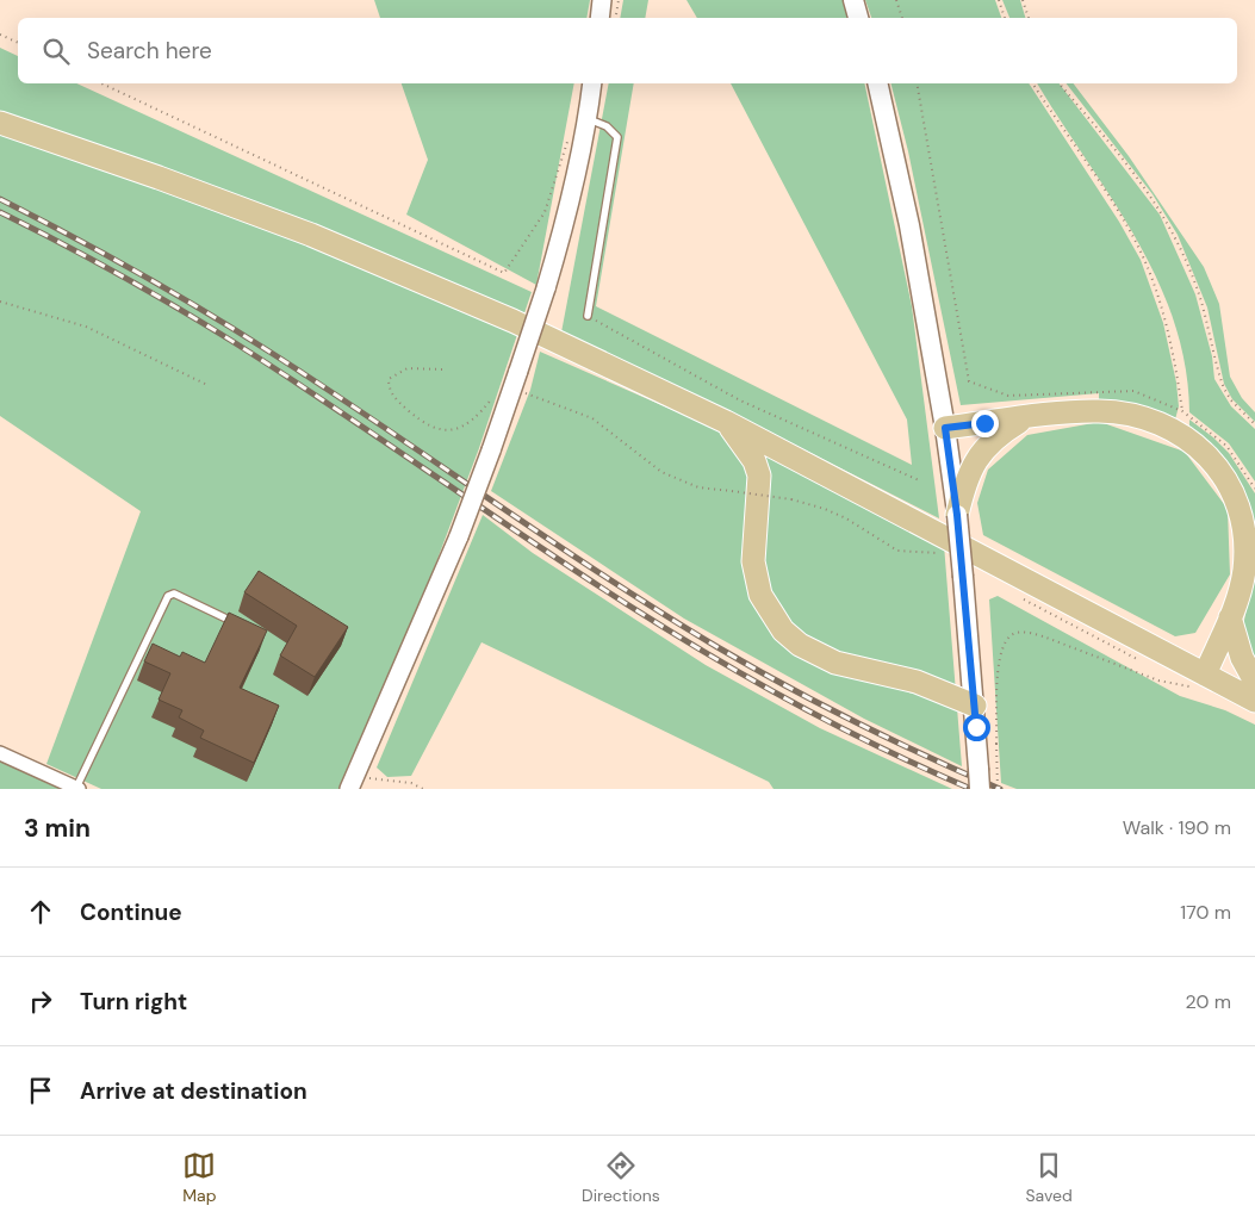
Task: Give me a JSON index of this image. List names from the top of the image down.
{
  "page": {
    "search": "Search here",
    "heading": ["3 min", "Walk · 190 m"],
    "list": [
      ["Continue", "170 m"],
      ["Turn right", "20 m"],
      "Arrive at destination"
    ],
    "nav": ["Map", "Directions", "Saved"]
  }
}
